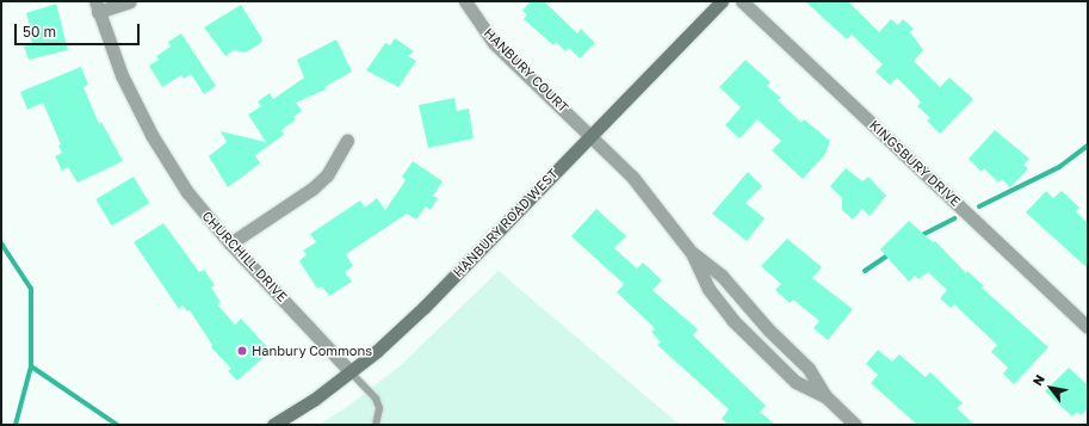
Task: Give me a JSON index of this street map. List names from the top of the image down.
{
  "streets": {
    "main road": ["HANBURY ROAD WEST"],
    "street": ["HANBURY COURT", "KINGSBURY DRIVE", "CHURCHILL DRIVE"]
  },
  "crossings": [
    ["HANBURY COURT", "HANBURY ROAD WEST"],
    ["HANBURY ROAD WEST", "CHURCHILL DRIVE"]
  ],
  "places": ["Hanbury Commons"],
  "scale_bar": "50 m",
  "north": "top left"
}
